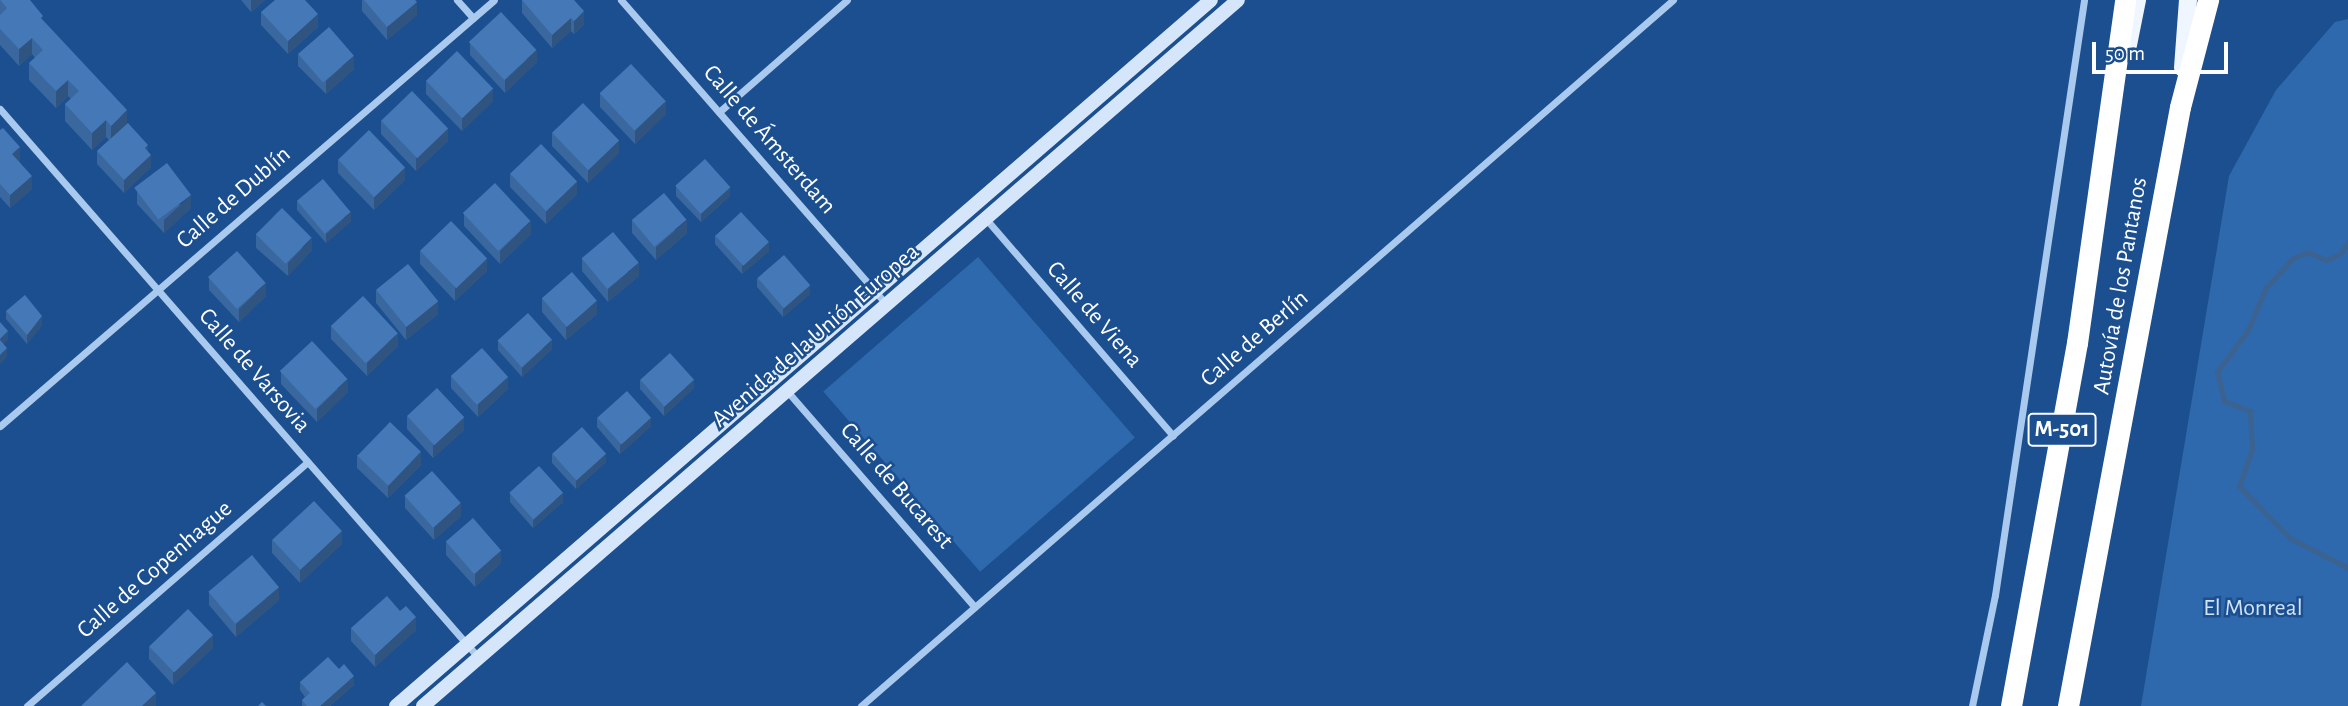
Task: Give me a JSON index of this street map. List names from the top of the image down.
{
  "streets": {
    "highway": ["Autovía de los Pantanos", "M-501"],
    "street": [
      "Calle de Ámsterdam",
      "Calle de Dublín",
      "Calle de Viena",
      "Avenida de la Unión Europea",
      "Calle de Berlín",
      "Calle de Varsovia",
      "Calle de Bucarest",
      "Calle de Copenhague"
    ]
  },
  "crossings": [
    ["Calle de Ámsterdam", "Avenida de la Unión Europea"],
    ["Calle de Dublín", "Calle de Varsovia"],
    ["Calle de Viena", "Avenida de la Unión Europea"],
    ["Calle de Viena", "Calle de Berlín"],
    ["Avenida de la Unión Europea", "Calle de Varsovia"],
    ["Avenida de la Unión Europea", "Calle de Bucarest"],
    ["Calle de Berlín", "Calle de Bucarest"],
    ["Calle de Varsovia", "Calle de Copenhague"]
  ],
  "parks": ["El Monreal"],
  "scale_bar": "50 m"
}
